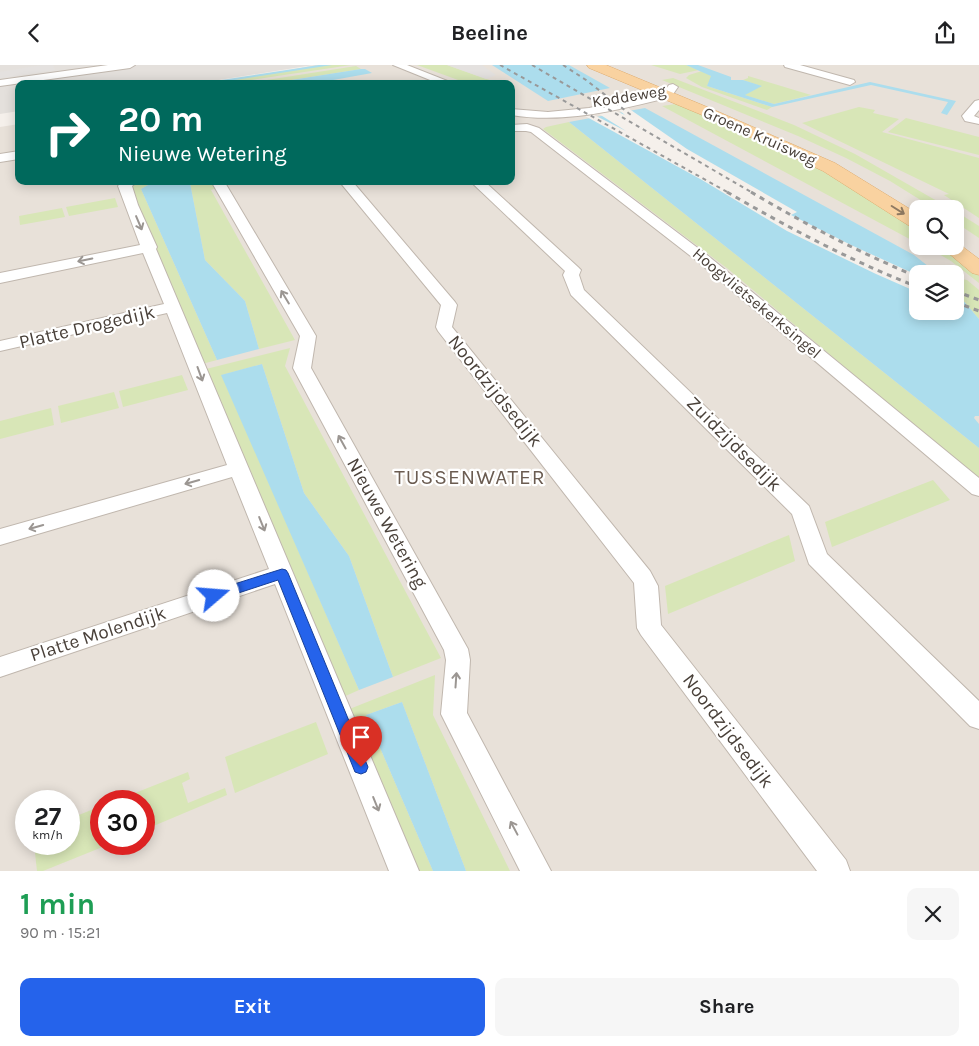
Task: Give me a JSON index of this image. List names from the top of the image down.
{
  "streets": {
    "main road": ["Groene Kruisweg"],
    "street": [
      "Koddeweg",
      "Hoogvlietsekerksingel",
      "Platte Drogedijk",
      "Noordzijdsedijk",
      "Zuidzijdsedijk",
      "Nieuwe Wetering",
      "Platte Molendijk"
    ]
  },
  "crossings": [
    ["Koddeweg", "Groene Kruisweg"]
  ],
  "districts": ["TUSSENWATER"],
  "page": {
    "header": "Beeline",
    "turn": ["20 m", "Nieuwe Wetering"],
    "speed": "27 km/h",
    "limit": "30",
    "heading": ["1 min", "90 m · 15:21"],
    "buttons": ["Exit", "Share"]
  }
}
